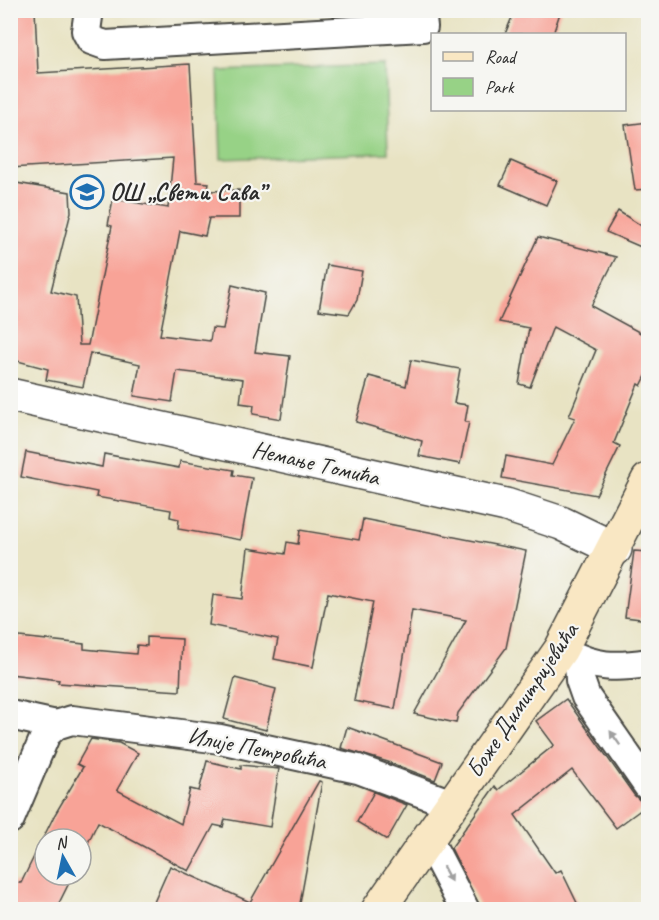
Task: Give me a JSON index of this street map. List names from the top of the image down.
{
  "streets": {
    "main road": ["Боже Димитријевића"],
    "street": ["Немање Томића", "Илије Петровића"]
  },
  "crossings": [
    ["Немање Томића", "Боже Димитријевића"],
    ["Боже Димитријевића", "Илије Петровића"]
  ],
  "places": {
    "school or university": ["ОШ „Свети Сава”"]
  },
  "legend": ["Road", "Park"],
  "north": "top"
}
